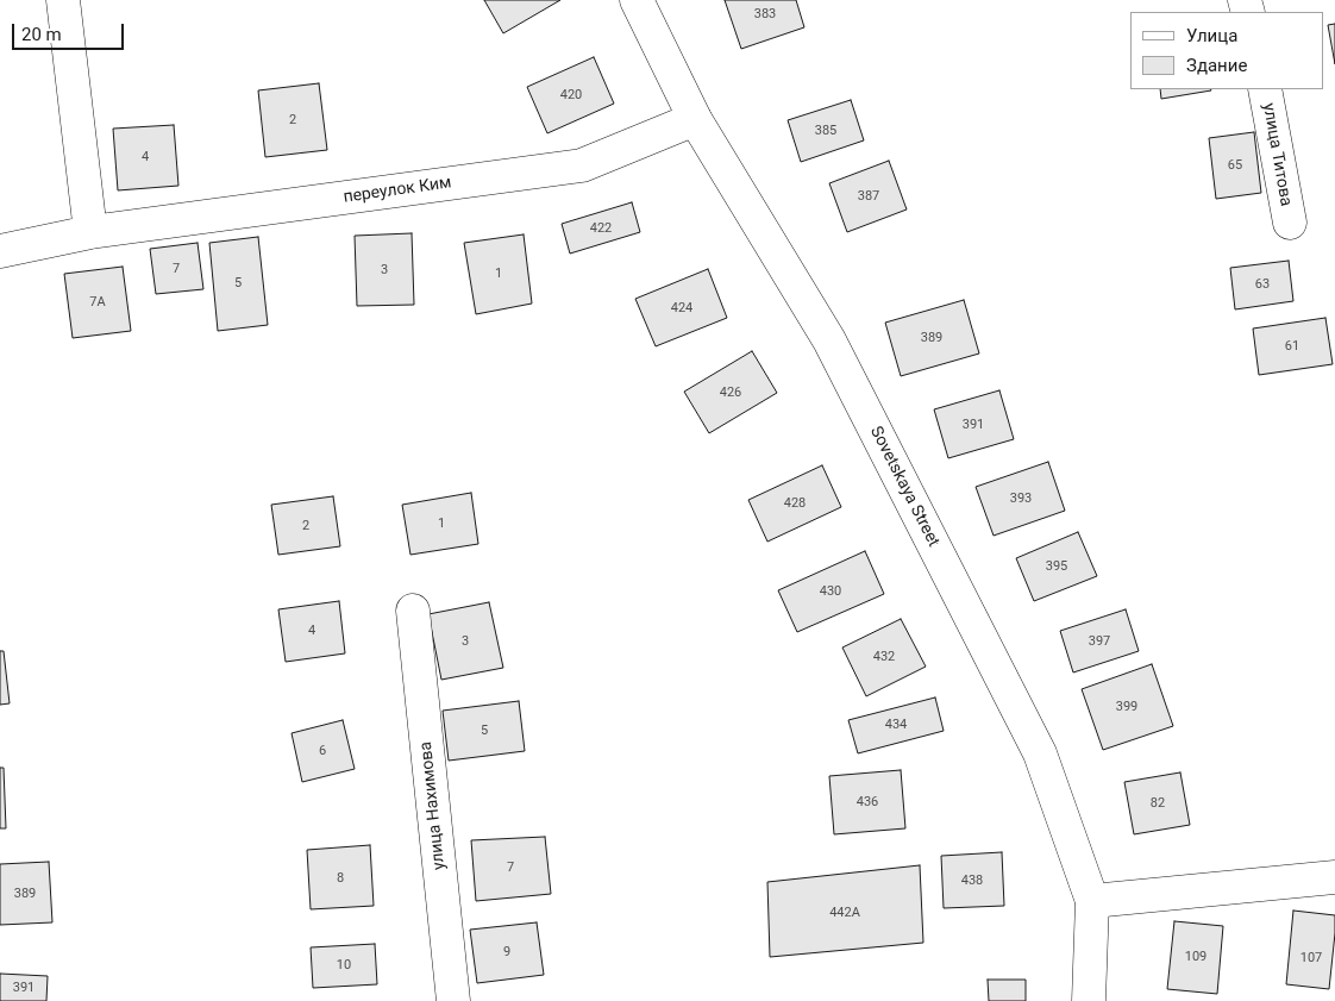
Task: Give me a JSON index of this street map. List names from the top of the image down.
{
  "streets": {
    "street": [
      "улица Титова",
      "переулок Ким",
      "Sovetskaya Street",
      "улица Нахимова"
    ]
  },
  "crossings": [
    ["переулок Ким", "Sovetskaya Street"]
  ],
  "house_numbers": [
    "383",
    "420",
    "2",
    "385",
    "4",
    "65",
    "387",
    "422",
    "7",
    "3",
    "1",
    "5",
    "63",
    "7А",
    "424",
    "389",
    "61",
    "426",
    "391",
    "393",
    "428",
    "1",
    "2",
    "395",
    "430",
    "4",
    "3",
    "397",
    "432",
    "399",
    "434",
    "5",
    "6",
    "436",
    "82",
    "7",
    "8",
    "438",
    "389",
    "442А",
    "9",
    "109",
    "107",
    "10",
    "391"
  ],
  "legend": ["Улица", "Здание"],
  "scale_bar": "20 m"
}
